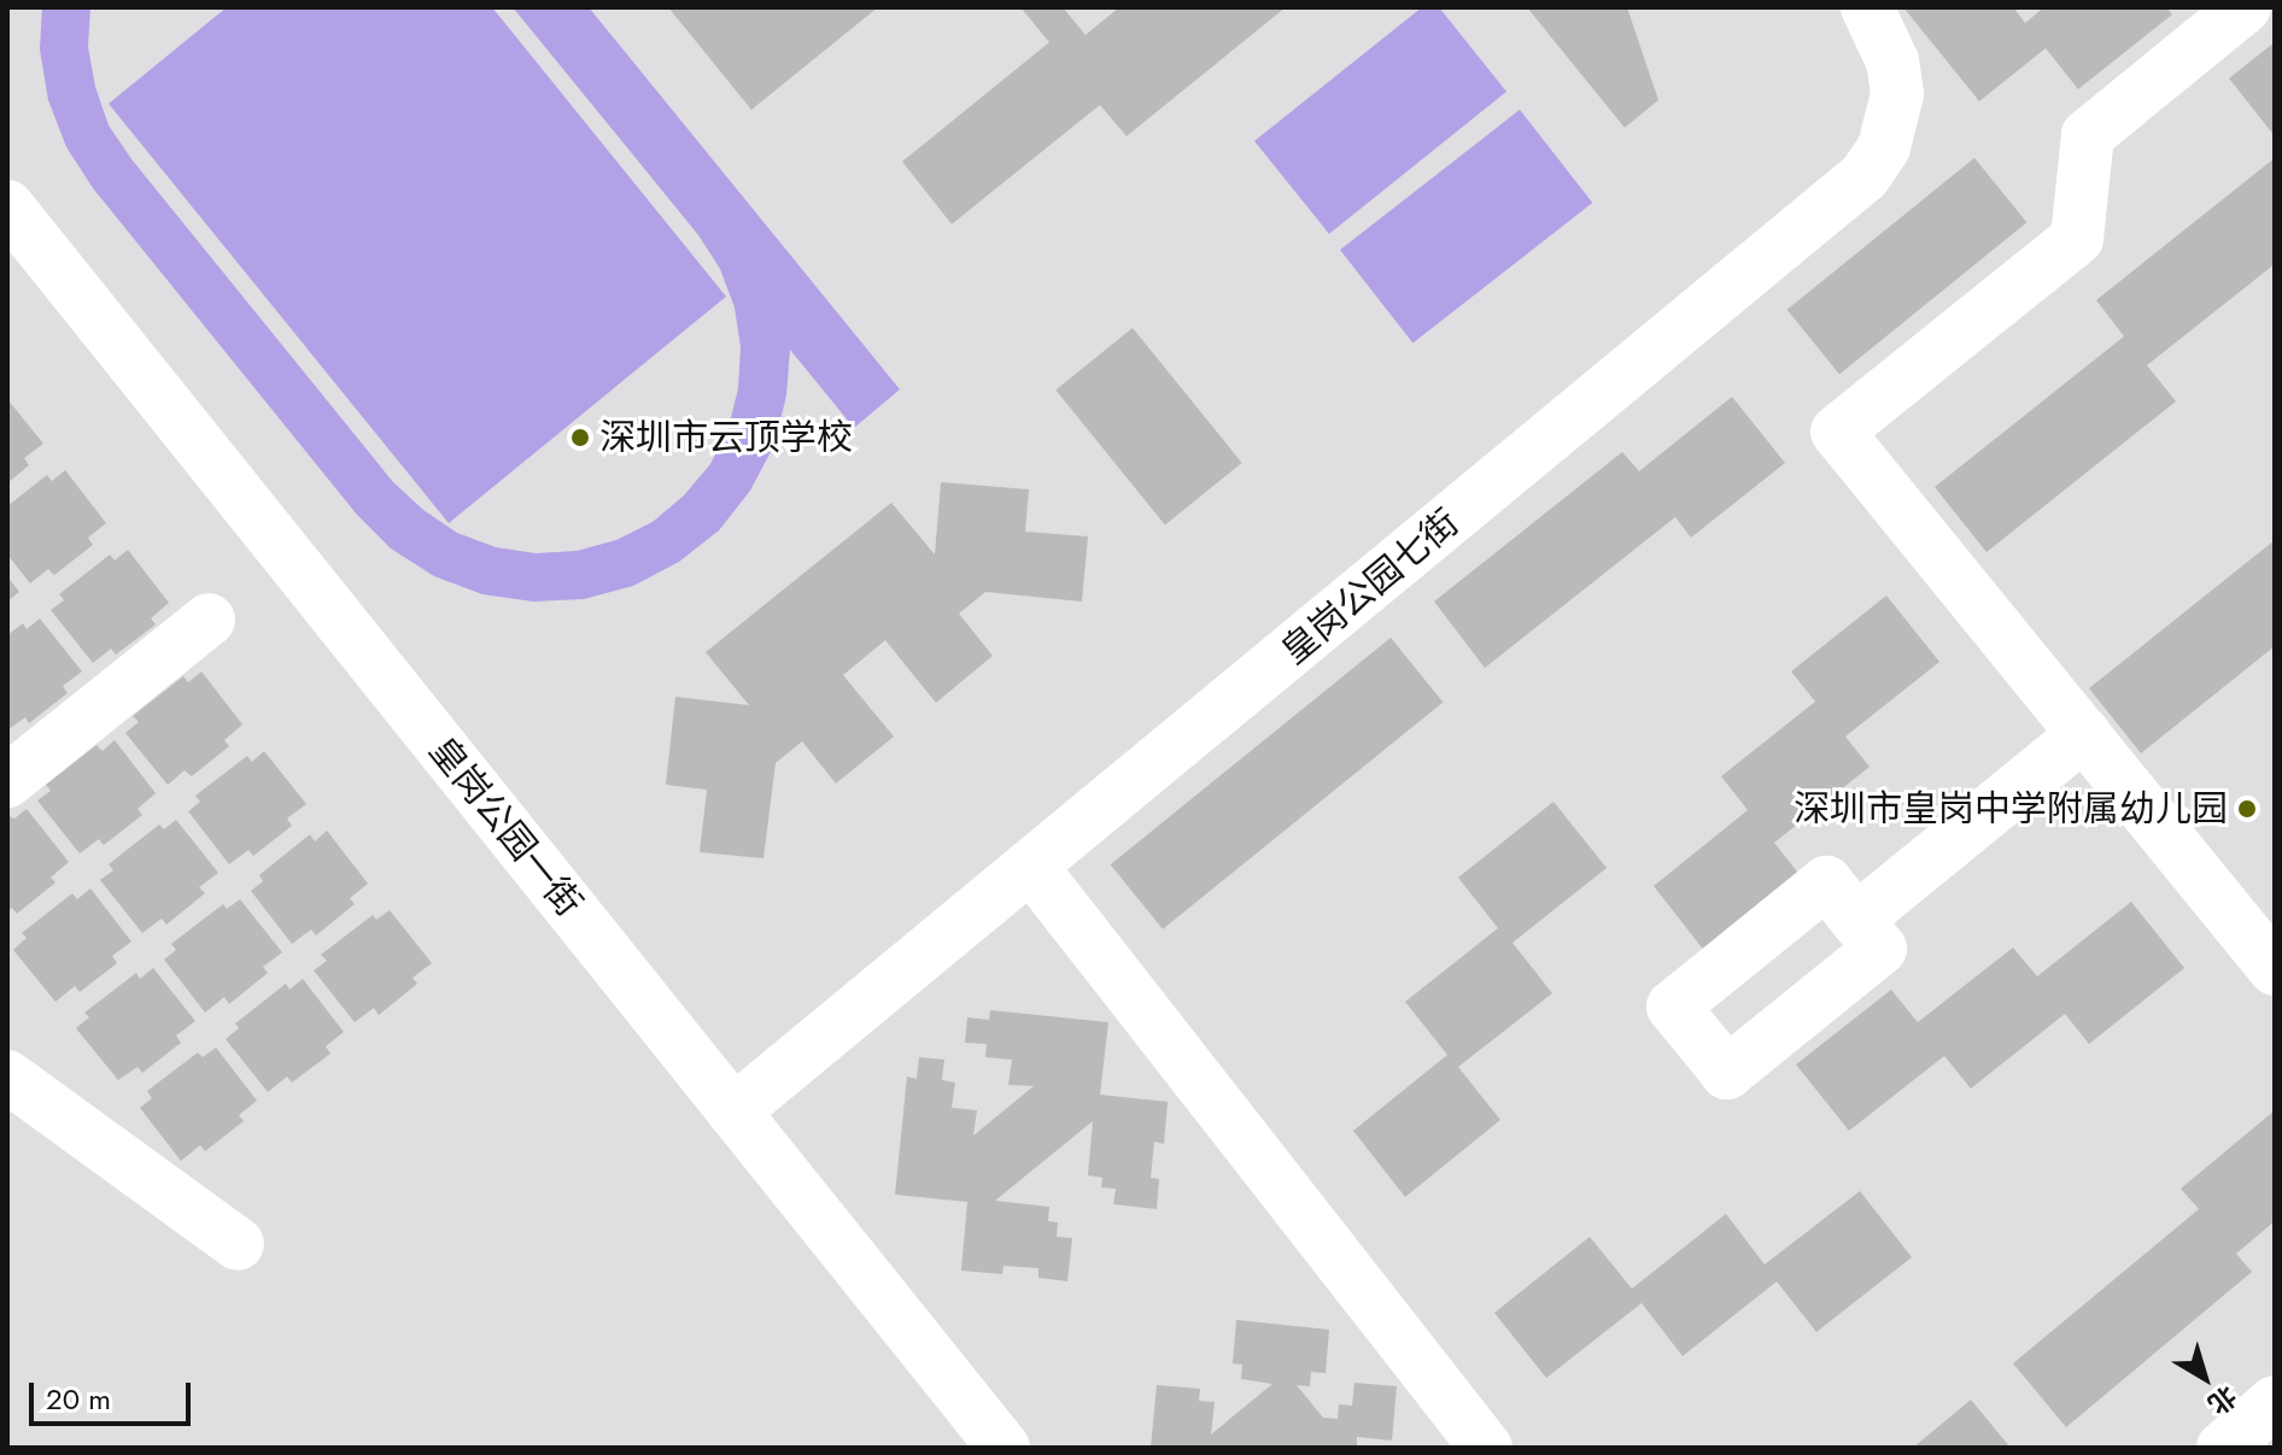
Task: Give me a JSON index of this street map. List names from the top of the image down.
{
  "streets": {
    "street": ["皇岗公园七街", "皇岗公园一街"]
  },
  "crossings": [
    ["皇岗公园七街", "皇岗公园一街"]
  ],
  "places": ["深圳市云顶学校", "深圳市皇岗中学附属幼儿园"],
  "scale_bar": "20 m",
  "north": "bottom right"
}
